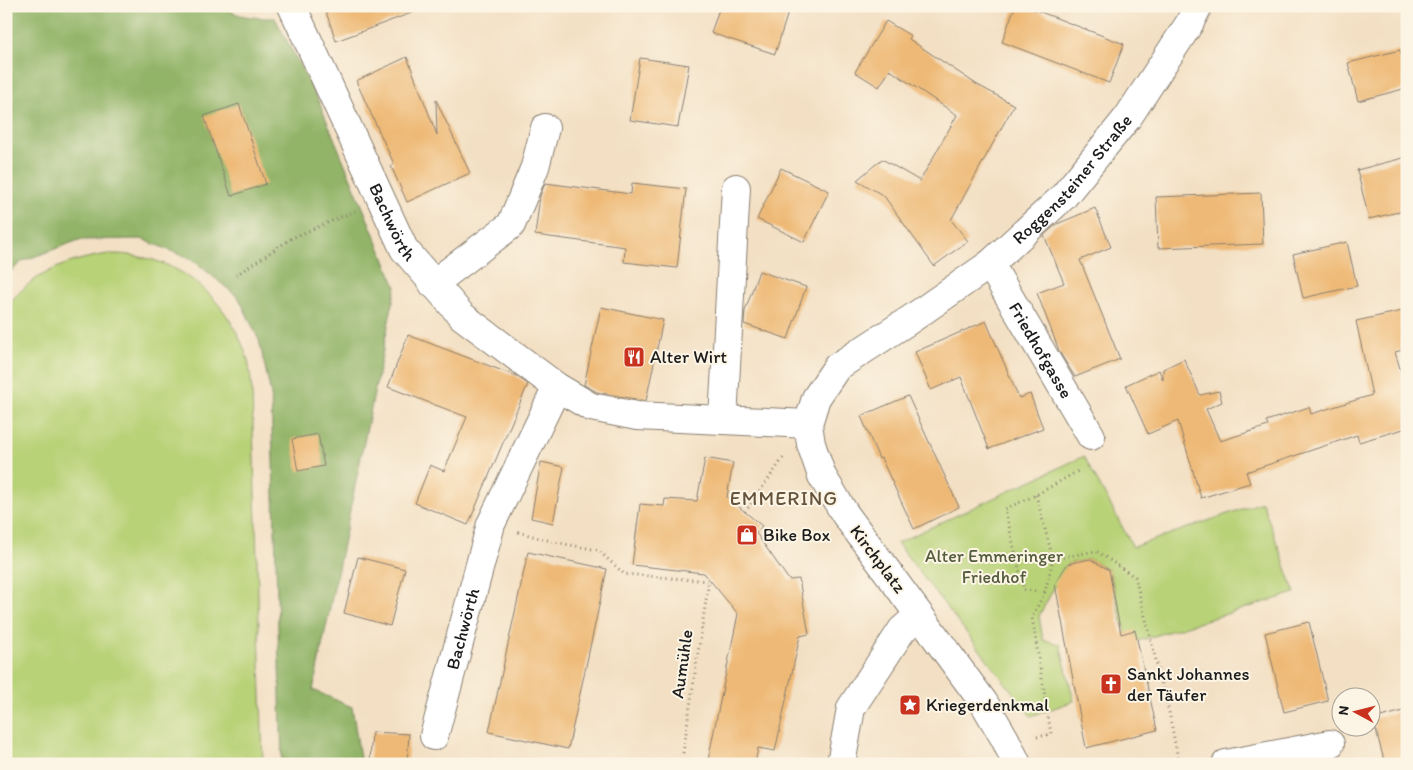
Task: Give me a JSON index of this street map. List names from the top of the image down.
{
  "streets": {
    "street": [
      "Roggensteiner Straße",
      "Bachwörth",
      "Friedhofgasse",
      "Kirchplatz"
    ],
    "path": ["Aumühle"]
  },
  "crossings": [
    ["Roggensteiner Straße", "Friedhofgasse"],
    ["Roggensteiner Straße", "Kirchplatz"],
    ["Bachwörth", "Kirchplatz"],
    ["Bachwörth", "Aumühle"]
  ],
  "districts": ["EMMERING"],
  "parks": ["Alter Emmeringer Friedhof"],
  "places": {
    "restaurant": ["Alter Wirt"],
    "shop": ["Bike Box"],
    "church": ["Sankt Johannes der Täufer"],
    "place": ["Kriegerdenkmal"]
  },
  "north": "left"
}
